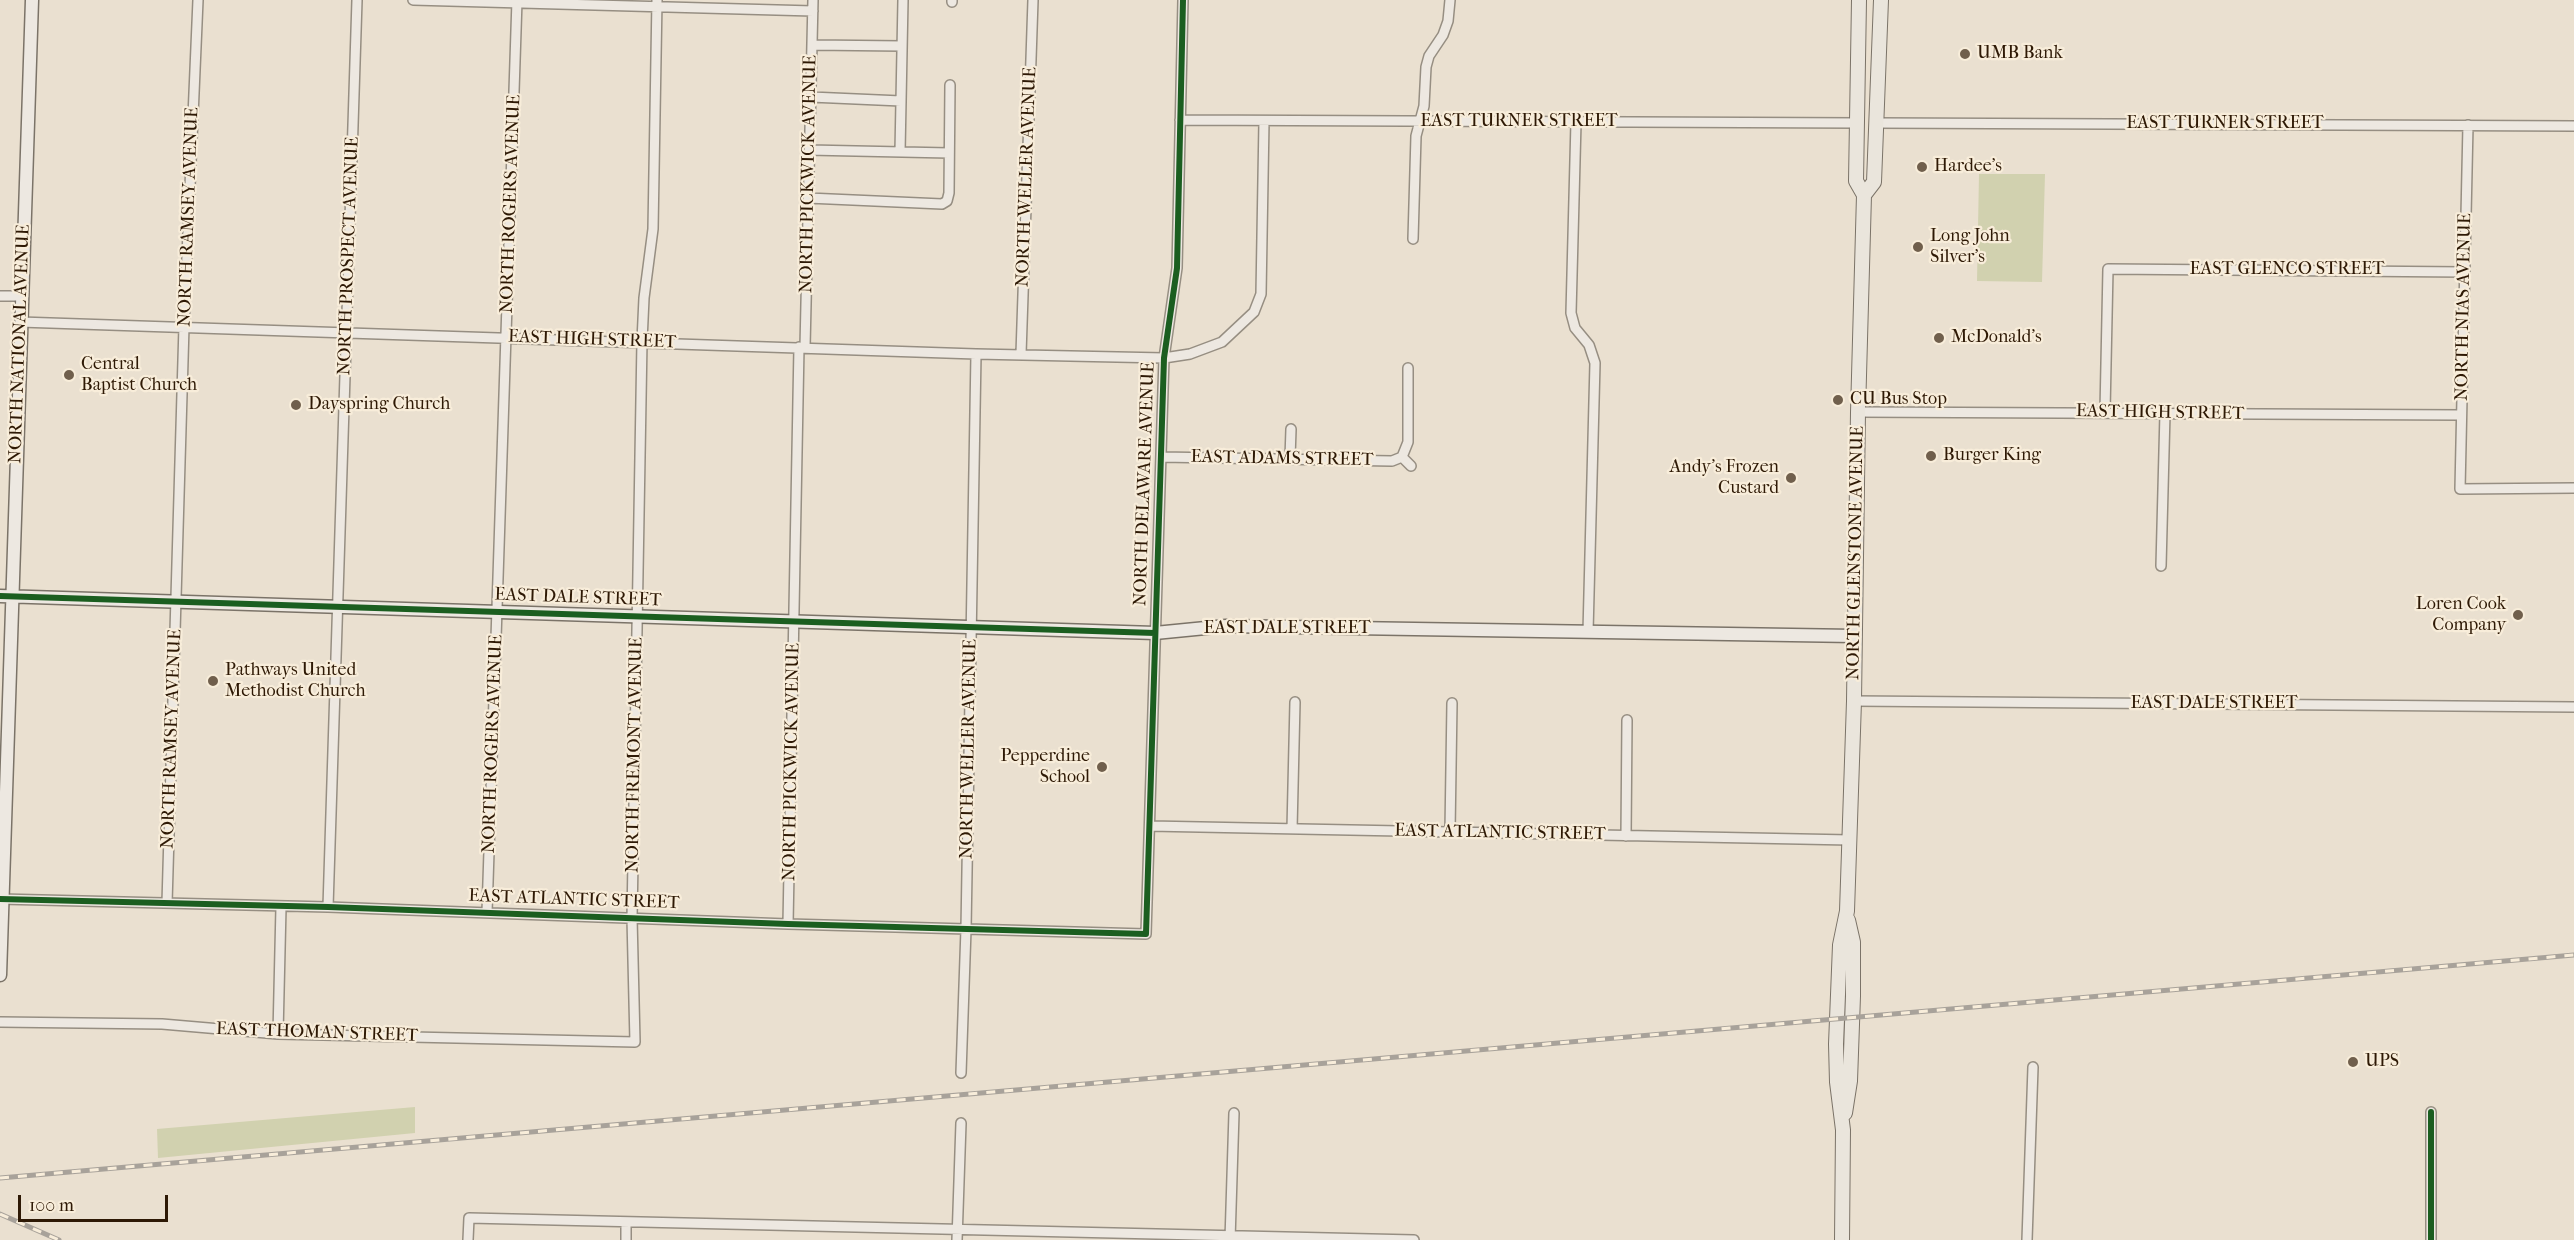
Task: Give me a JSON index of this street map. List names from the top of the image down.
{
  "streets": {
    "main road": ["NORTH GLENSTONE AVENUE"],
    "street": [
      "EAST TURNER STREET",
      "NORTH PICKWICK AVENUE",
      "NORTH WELLER AVENUE",
      "NORTH ROGERS AVENUE",
      "NORTH RAMSEY AVENUE",
      "NORTH PROSPECT AVENUE",
      "EAST GLENCO STREET",
      "NORTH NIAS AVENUE",
      "EAST HIGH STREET",
      "NORTH NATIONAL AVENUE",
      "EAST ADAMS STREET",
      "NORTH DELAWARE AVENUE",
      "EAST DALE STREET",
      "NORTH FREMONT AVENUE",
      "EAST ATLANTIC STREET",
      "EAST THOMAN STREET"
    ]
  },
  "crossings": [
    ["EAST TURNER STREET", "NORTH NIAS AVENUE"],
    ["EAST TURNER STREET", "EAST HIGH STREET"],
    ["EAST TURNER STREET", "NORTH DELAWARE AVENUE"],
    ["EAST TURNER STREET", "NORTH GLENSTONE AVENUE"],
    ["NORTH PICKWICK AVENUE", "EAST HIGH STREET"],
    ["NORTH PICKWICK AVENUE", "EAST DALE STREET"],
    ["NORTH PICKWICK AVENUE", "EAST ATLANTIC STREET"],
    ["NORTH WELLER AVENUE", "EAST HIGH STREET"],
    ["NORTH WELLER AVENUE", "EAST DALE STREET"],
    ["NORTH WELLER AVENUE", "EAST ATLANTIC STREET"],
    ["NORTH ROGERS AVENUE", "EAST HIGH STREET"],
    ["NORTH ROGERS AVENUE", "EAST DALE STREET"],
    ["NORTH ROGERS AVENUE", "EAST ATLANTIC STREET"],
    ["NORTH RAMSEY AVENUE", "EAST HIGH STREET"],
    ["NORTH RAMSEY AVENUE", "EAST DALE STREET"],
    ["NORTH RAMSEY AVENUE", "EAST ATLANTIC STREET"],
    ["NORTH PROSPECT AVENUE", "EAST HIGH STREET"],
    ["NORTH PROSPECT AVENUE", "EAST DALE STREET"],
    ["NORTH PROSPECT AVENUE", "EAST ATLANTIC STREET"],
    ["EAST GLENCO STREET", "NORTH NIAS AVENUE"],
    ["EAST GLENCO STREET", "EAST HIGH STREET"],
    ["NORTH NIAS AVENUE", "EAST HIGH STREET"],
    ["EAST HIGH STREET", "NORTH NATIONAL AVENUE"],
    ["EAST HIGH STREET", "NORTH DELAWARE AVENUE"],
    ["EAST HIGH STREET", "NORTH GLENSTONE AVENUE"],
    ["EAST HIGH STREET", "NORTH FREMONT AVENUE"],
    ["NORTH NATIONAL AVENUE", "EAST DALE STREET"],
    ["NORTH NATIONAL AVENUE", "EAST ATLANTIC STREET"],
    ["EAST ADAMS STREET", "NORTH DELAWARE AVENUE"],
    ["NORTH DELAWARE AVENUE", "EAST DALE STREET"],
    ["NORTH DELAWARE AVENUE", "EAST ATLANTIC STREET"],
    ["NORTH GLENSTONE AVENUE", "EAST DALE STREET"],
    ["NORTH GLENSTONE AVENUE", "EAST ATLANTIC STREET"],
    ["EAST DALE STREET", "NORTH FREMONT AVENUE"],
    ["NORTH FREMONT AVENUE", "EAST ATLANTIC STREET"],
    ["NORTH FREMONT AVENUE", "EAST THOMAN STREET"]
  ],
  "places": [
    "UMB Bank",
    "Hardee's",
    "Long John Silver's",
    "McDonald's",
    "Central Baptist Church",
    "CU Bus Stop",
    "Dayspring Church",
    "Burger King",
    "Andy's Frozen Custard",
    "Loren Cook Company",
    "Pathways United Methodist Church",
    "Pepperdine School",
    "UPS"
  ],
  "scale_bar": "100 m"
}
